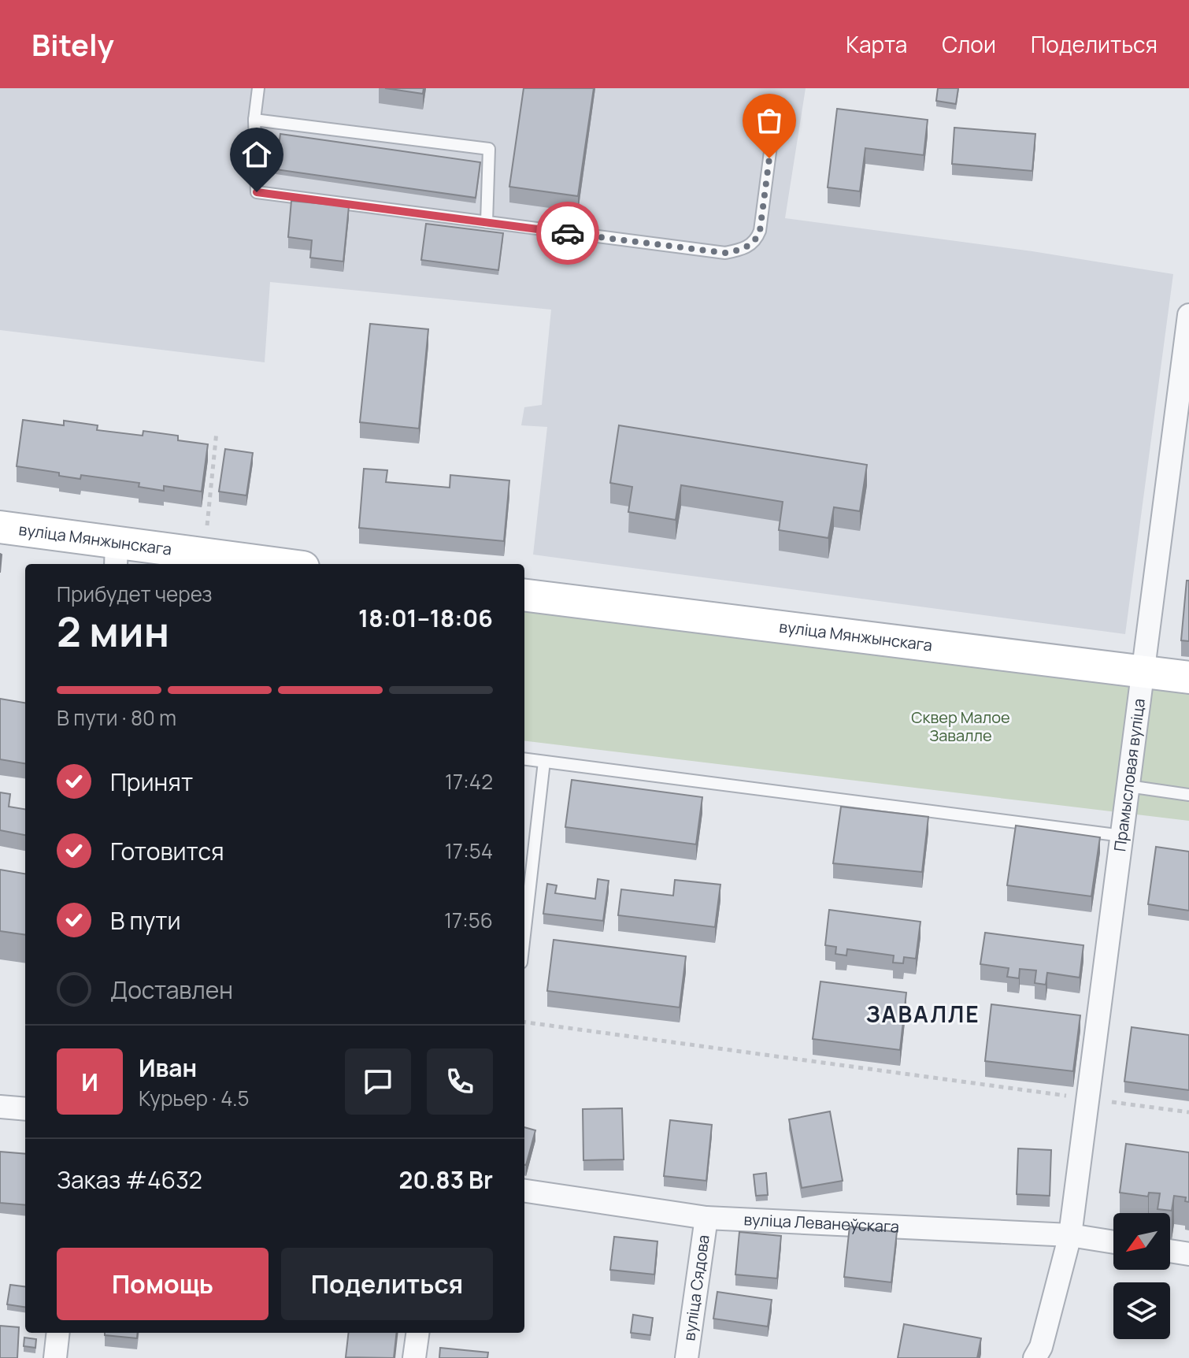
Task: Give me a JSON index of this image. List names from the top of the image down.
{
  "streets": {
    "street": [
      "вуліца Мянжынскага",
      "Прамысловая вуліца",
      "вуліца Леванеўскага",
      "вуліца Сядова"
    ]
  },
  "crossings": [
    ["вуліца Мянжынскага", "Прамысловая вуліца"],
    ["Прамысловая вуліца", "вуліца Леванеўскага"],
    ["вуліца Леванеўскага", "вуліца Сядова"]
  ],
  "districts": ["ЗАВАЛЛЕ"],
  "parks": ["Сквер Малое Завалле"],
  "north": "bottom left",
  "page": {
    "header": "Bitely",
    "nav": ["Карта", "Слои", "Поделиться"],
    "heading": ["2 мин", "Прибудет через", "18:01–18:06"],
    "panel": [
      "Иван",
      "Курьер · 4.5",
      "Заказ #4632",
      "20.83 Br"
    ],
    "bar": "В пути · 80 m",
    "list": [
      ["Принят", "17:42"],
      ["Готовится", "17:54"],
      ["В пути", "17:56"],
      "Доставлен"
    ],
    "round": "И",
    "buttons": ["Помощь", "Поделиться"]
  }
}
